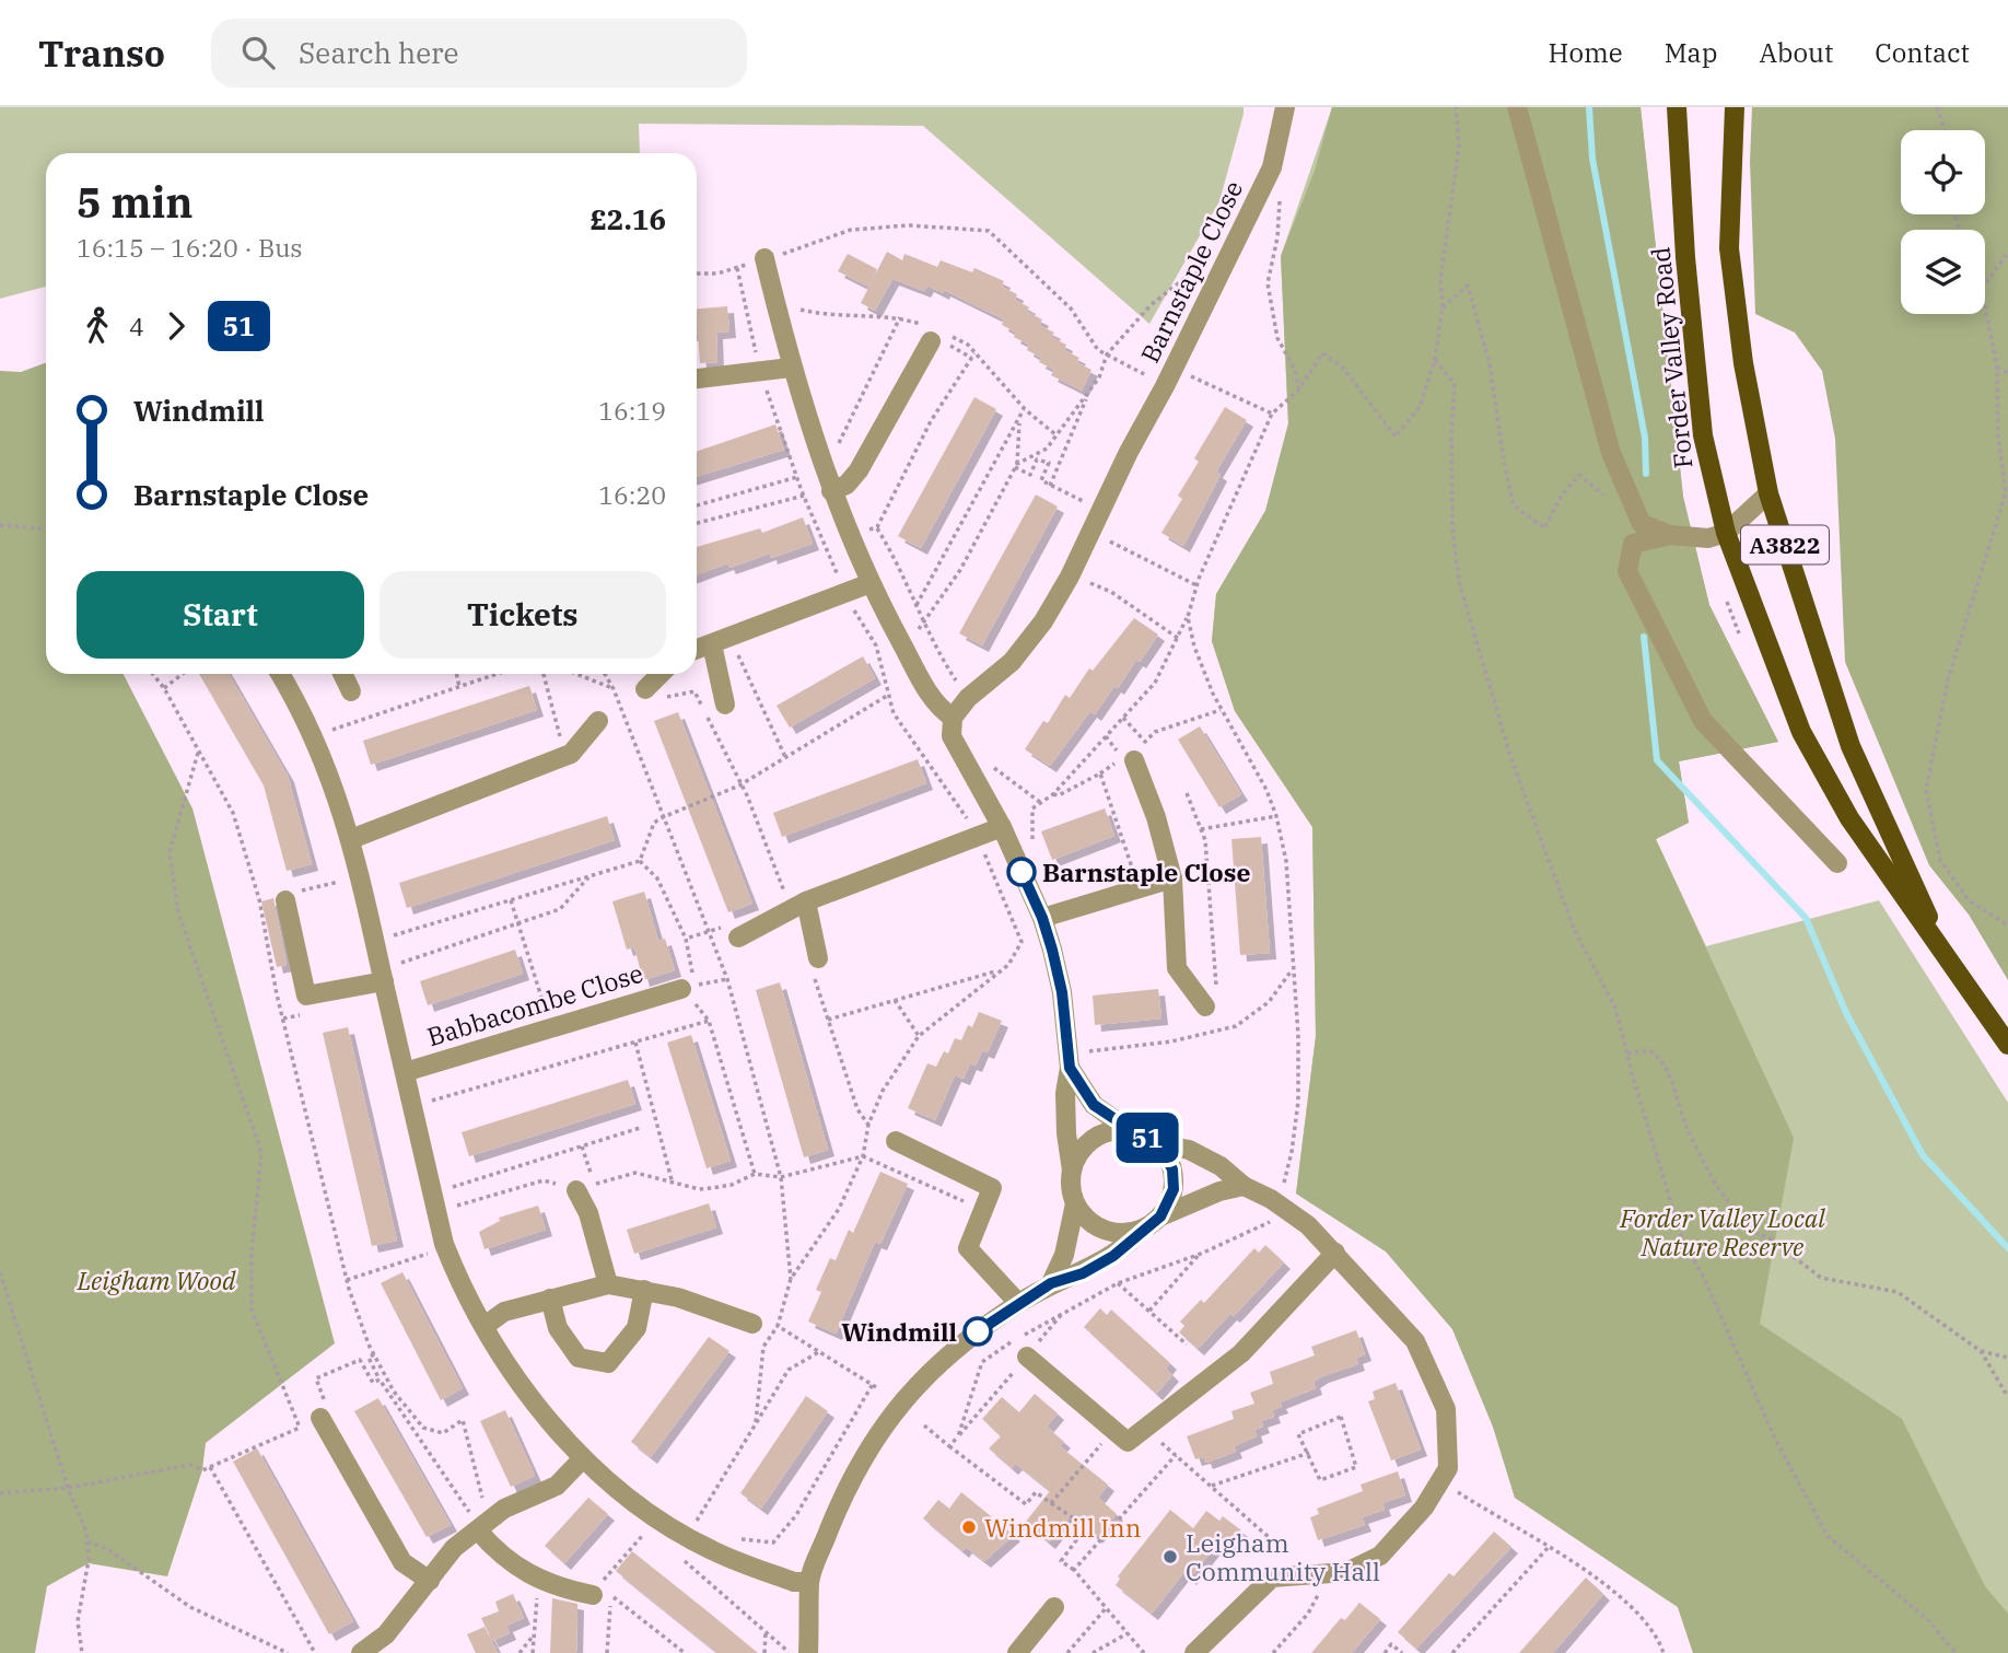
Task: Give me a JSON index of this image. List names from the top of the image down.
{
  "streets": {
    "main road": ["Forder Valley Road", "A3822"],
    "street": ["Barnstaple Close", "Babbacombe Close"]
  },
  "parks": ["Forder Valley Local Nature Reserve", "Leigham Wood"],
  "places": [
    "Barnstaple Close",
    "Windmill",
    "Windmill Inn",
    "Leigham Community Hall"
  ],
  "lines": ["bus line 51"],
  "page": {
    "header": "Transo",
    "search": "Search here",
    "nav": [
      "Home",
      "Map",
      "About",
      "Contact"
    ],
    "on_map": "51",
    "heading": ["5 min", "16:15 – 16:20 · Bus", "£2.16"],
    "legs": ["4", "51"],
    "list": [
      {
        "name": "Windmill",
        "value": "16:19"
      },
      {
        "name": "Barnstaple Close",
        "value": "16:20"
      }
    ],
    "buttons": ["Start", "Tickets"]
  }
}
